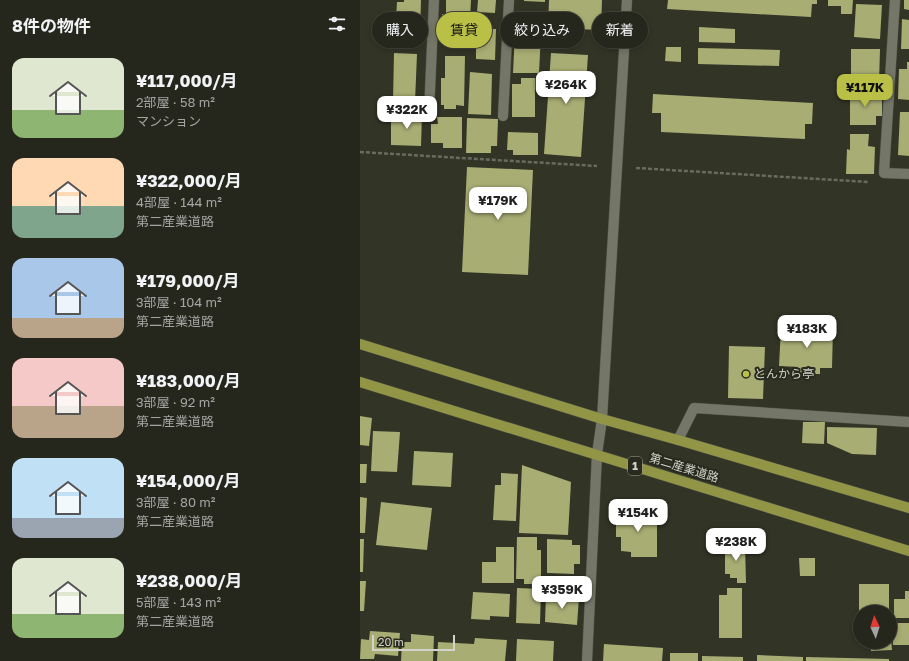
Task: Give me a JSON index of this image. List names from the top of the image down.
{
  "streets": {
    "main road": ["1", "第二産業道路"]
  },
  "places": ["とんから亭"],
  "scale_bar": "20 m",
  "north": "top",
  "page": {
    "heading": "8件の物件",
    "chip": [
      "購入",
      "賃貸",
      "絞り込み",
      "新着"
    ],
    "list": [
      {
        "name": "¥117,000/月",
        "note": "2部屋 · 58 m² · マンション"
      },
      {
        "name": "¥322,000/月",
        "note": "4部屋 · 144 m² · 第二産業道路"
      },
      {
        "name": "¥179,000/月",
        "note": "3部屋 · 104 m² · 第二産業道路"
      },
      {
        "name": "¥183,000/月",
        "note": "3部屋 · 92 m² · 第二産業道路"
      },
      {
        "name": "¥154,000/月",
        "note": "3部屋 · 80 m² · 第二産業道路"
      },
      {
        "name": "¥238,000/月",
        "note": "5部屋 · 143 m² · 第二産業道路"
      }
    ],
    "price": [
      "¥264K",
      "¥117K",
      "¥322K",
      "¥179K",
      "¥183K",
      "¥154K",
      "¥238K",
      "¥359K"
    ],
    "scale": "20 m"
  }
}
